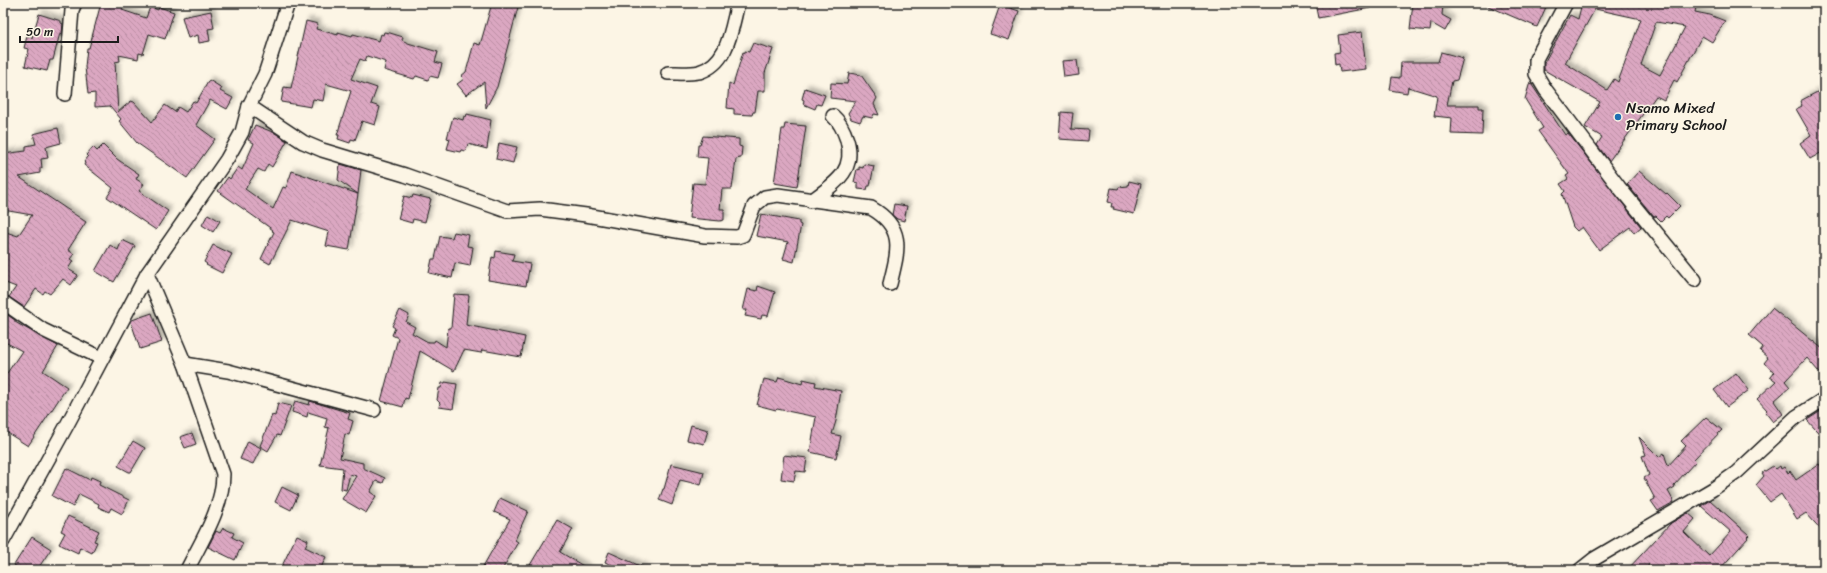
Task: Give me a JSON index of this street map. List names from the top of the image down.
{
  "places": ["Nsamo Mixed Primary School"],
  "scale_bar": "50 m"
}
